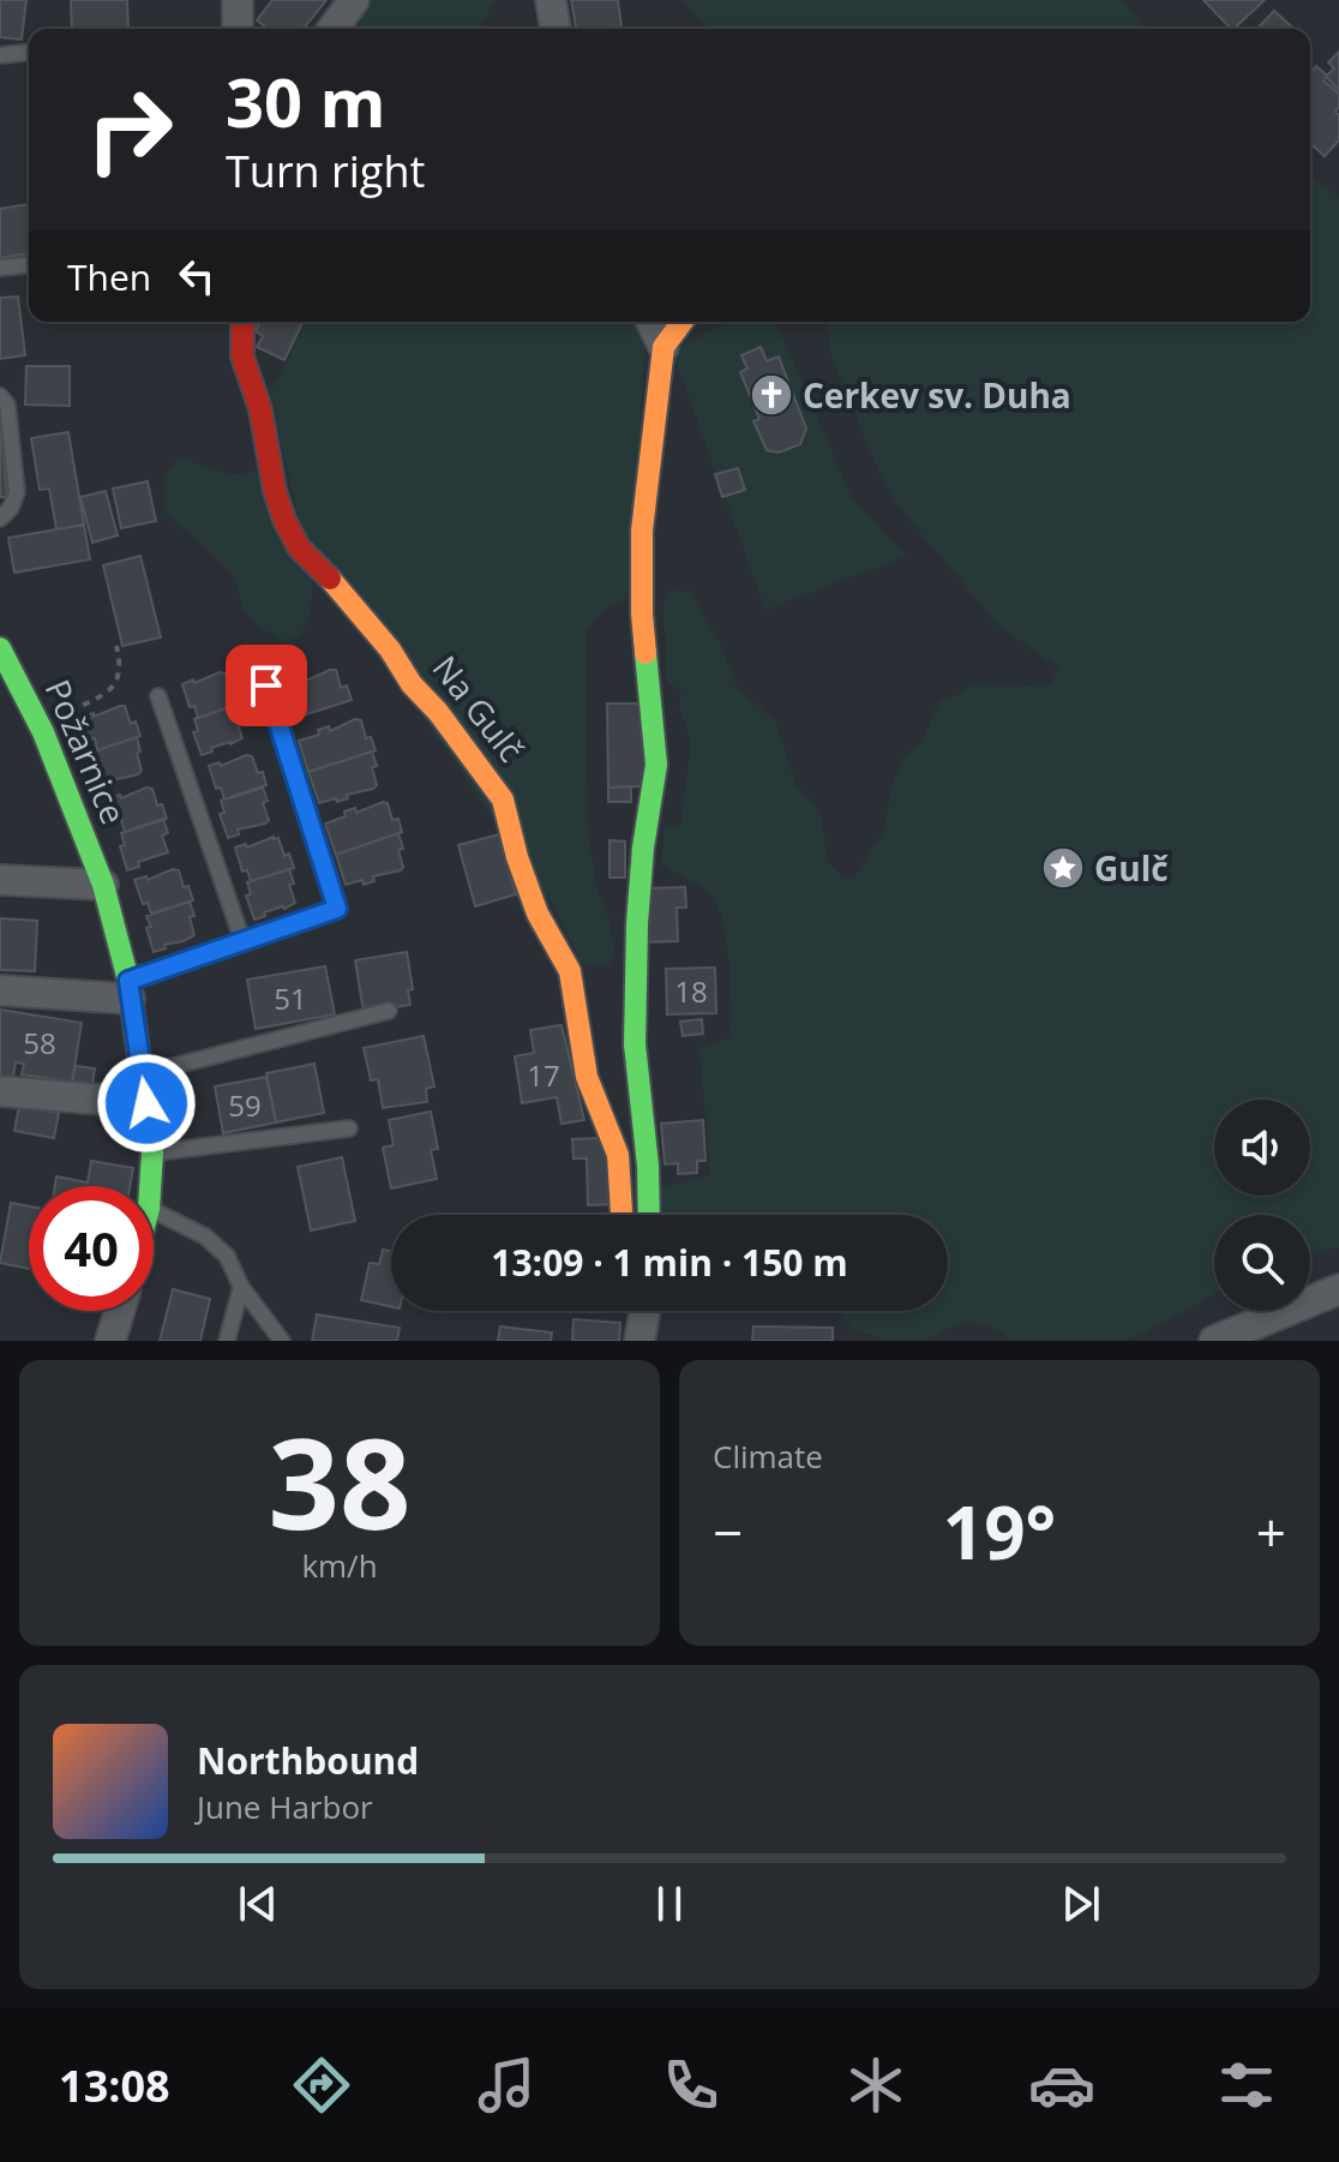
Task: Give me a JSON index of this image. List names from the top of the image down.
{
  "streets": {
    "street": ["Na Gulč", "Požarnice"]
  },
  "places": {
    "church": ["Cerkev sv. Duha"],
    "place": ["Gulč"]
  },
  "house_numbers": [
    "18",
    "51",
    "58",
    "17",
    "59"
  ],
  "page": {
    "turn": ["30 m", "Turn right"],
    "then": "Then",
    "limit": "40",
    "trip": "13:09 · 1 min · 150 m",
    "tile": [
      ["38", "km/h"],
      "Climate"
    ],
    "heat": ["−", "19°", "+"],
    "song": ["Northbound", "June Harbor"],
    "tabs": "13:08"
  }
}
